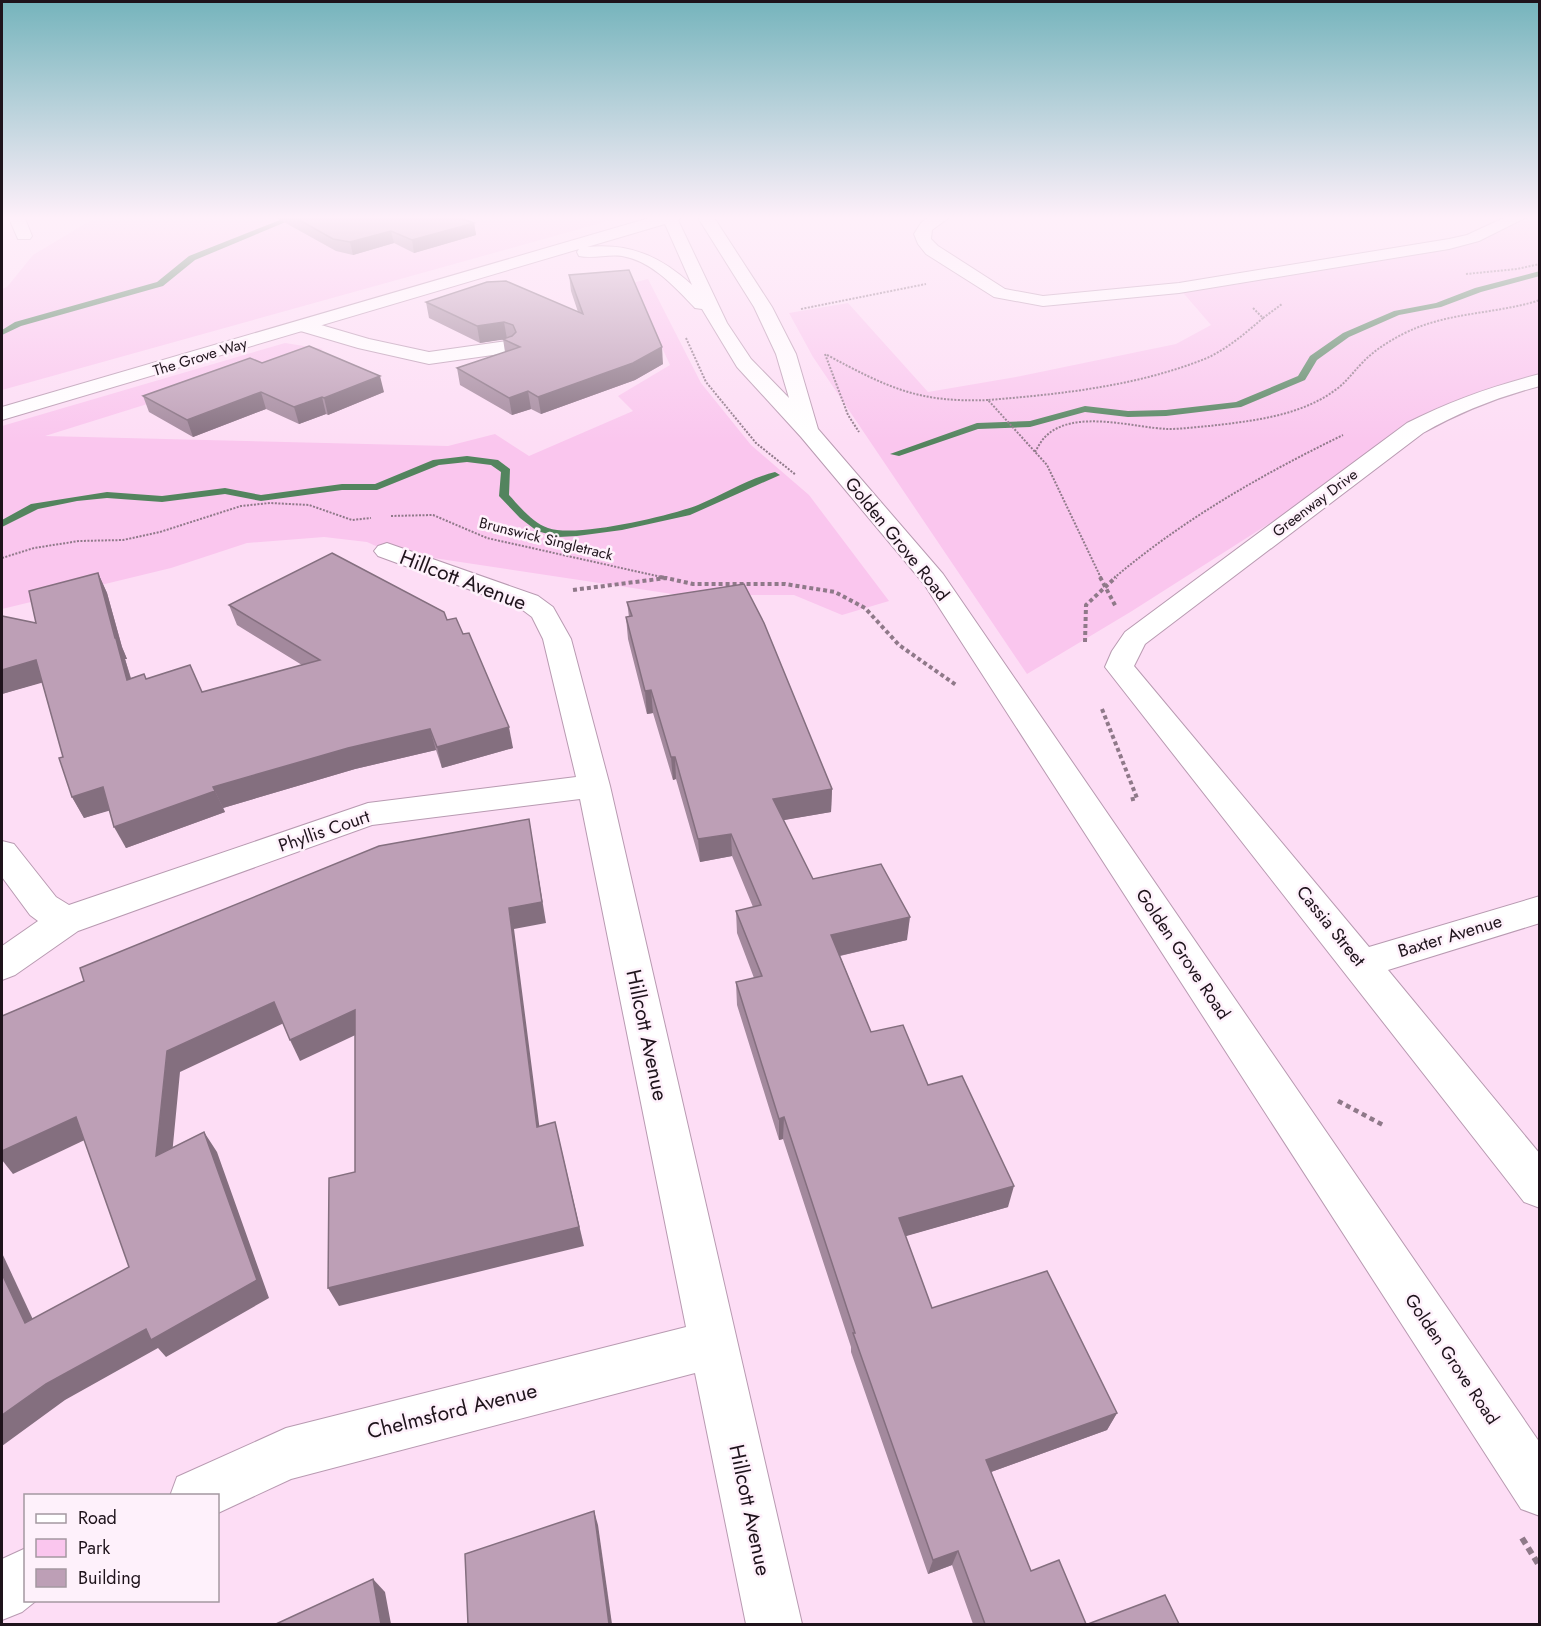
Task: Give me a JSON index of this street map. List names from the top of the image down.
{
  "streets": {
    "street": [
      "The Grove Way",
      "Greenway Drive",
      "Golden Grove Road",
      "Hillcott Avenue",
      "Phyllis Court",
      "Cassia Street",
      "Baxter Avenue",
      "Chelmsford Avenue"
    ],
    "path": ["Brunswick Singletrack"]
  },
  "crossings": [
    ["Greenway Drive", "Cassia Street"],
    ["Brunswick Singletrack", "Hillcott Avenue"],
    ["Hillcott Avenue", "Phyllis Court"],
    ["Hillcott Avenue", "Chelmsford Avenue"],
    ["Cassia Street", "Baxter Avenue"]
  ],
  "legend": ["Road", "Park", "Building"]
}
